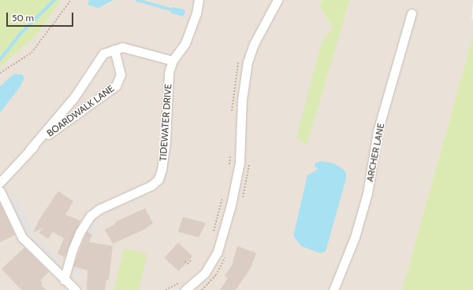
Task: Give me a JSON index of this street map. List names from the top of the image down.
{
  "streets": {
    "street": ["BOARDWALK LANE", "TIDEWATER DRIVE", "ARCHER LANE"]
  },
  "crossings": [
    ["BOARDWALK LANE", "TIDEWATER DRIVE"]
  ],
  "scale_bar": "50 m"
}
